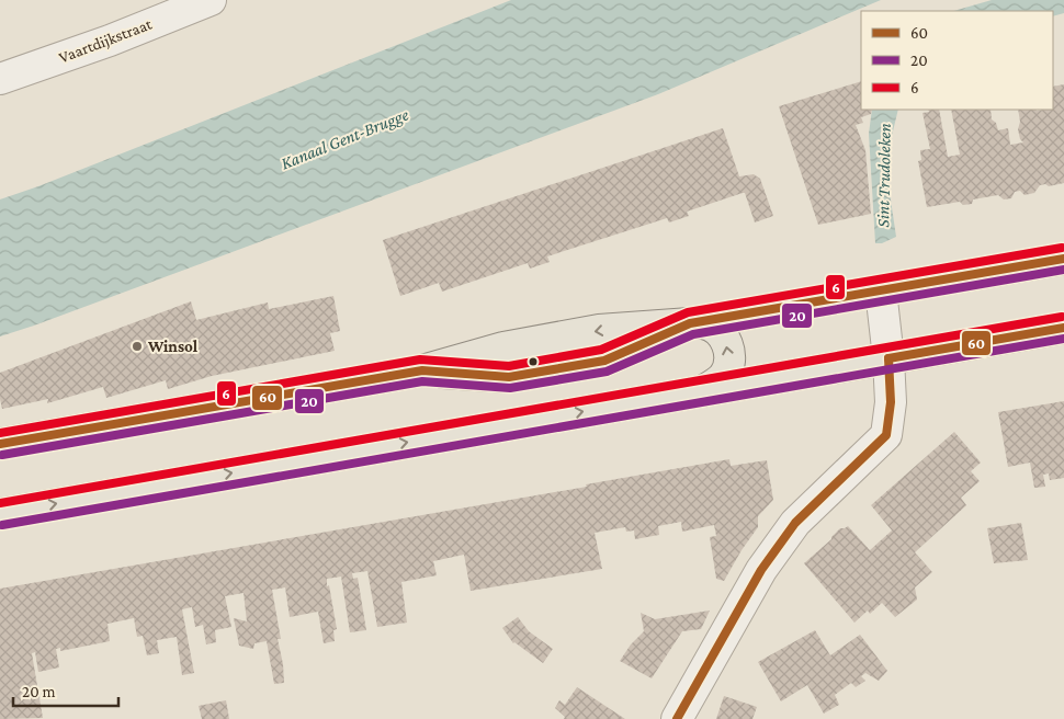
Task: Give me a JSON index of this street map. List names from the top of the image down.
{
  "streets": {
    "street": ["Vaartdijkstraat"]
  },
  "water": ["Kanaal Gent-Brugge", "Sint Trudoleken"],
  "places": ["Winsol"],
  "lines": ["transit line 6", "transit line 60", "transit line 20"],
  "legend": ["60", "20", "6"],
  "scale_bar": "20 m"
}
